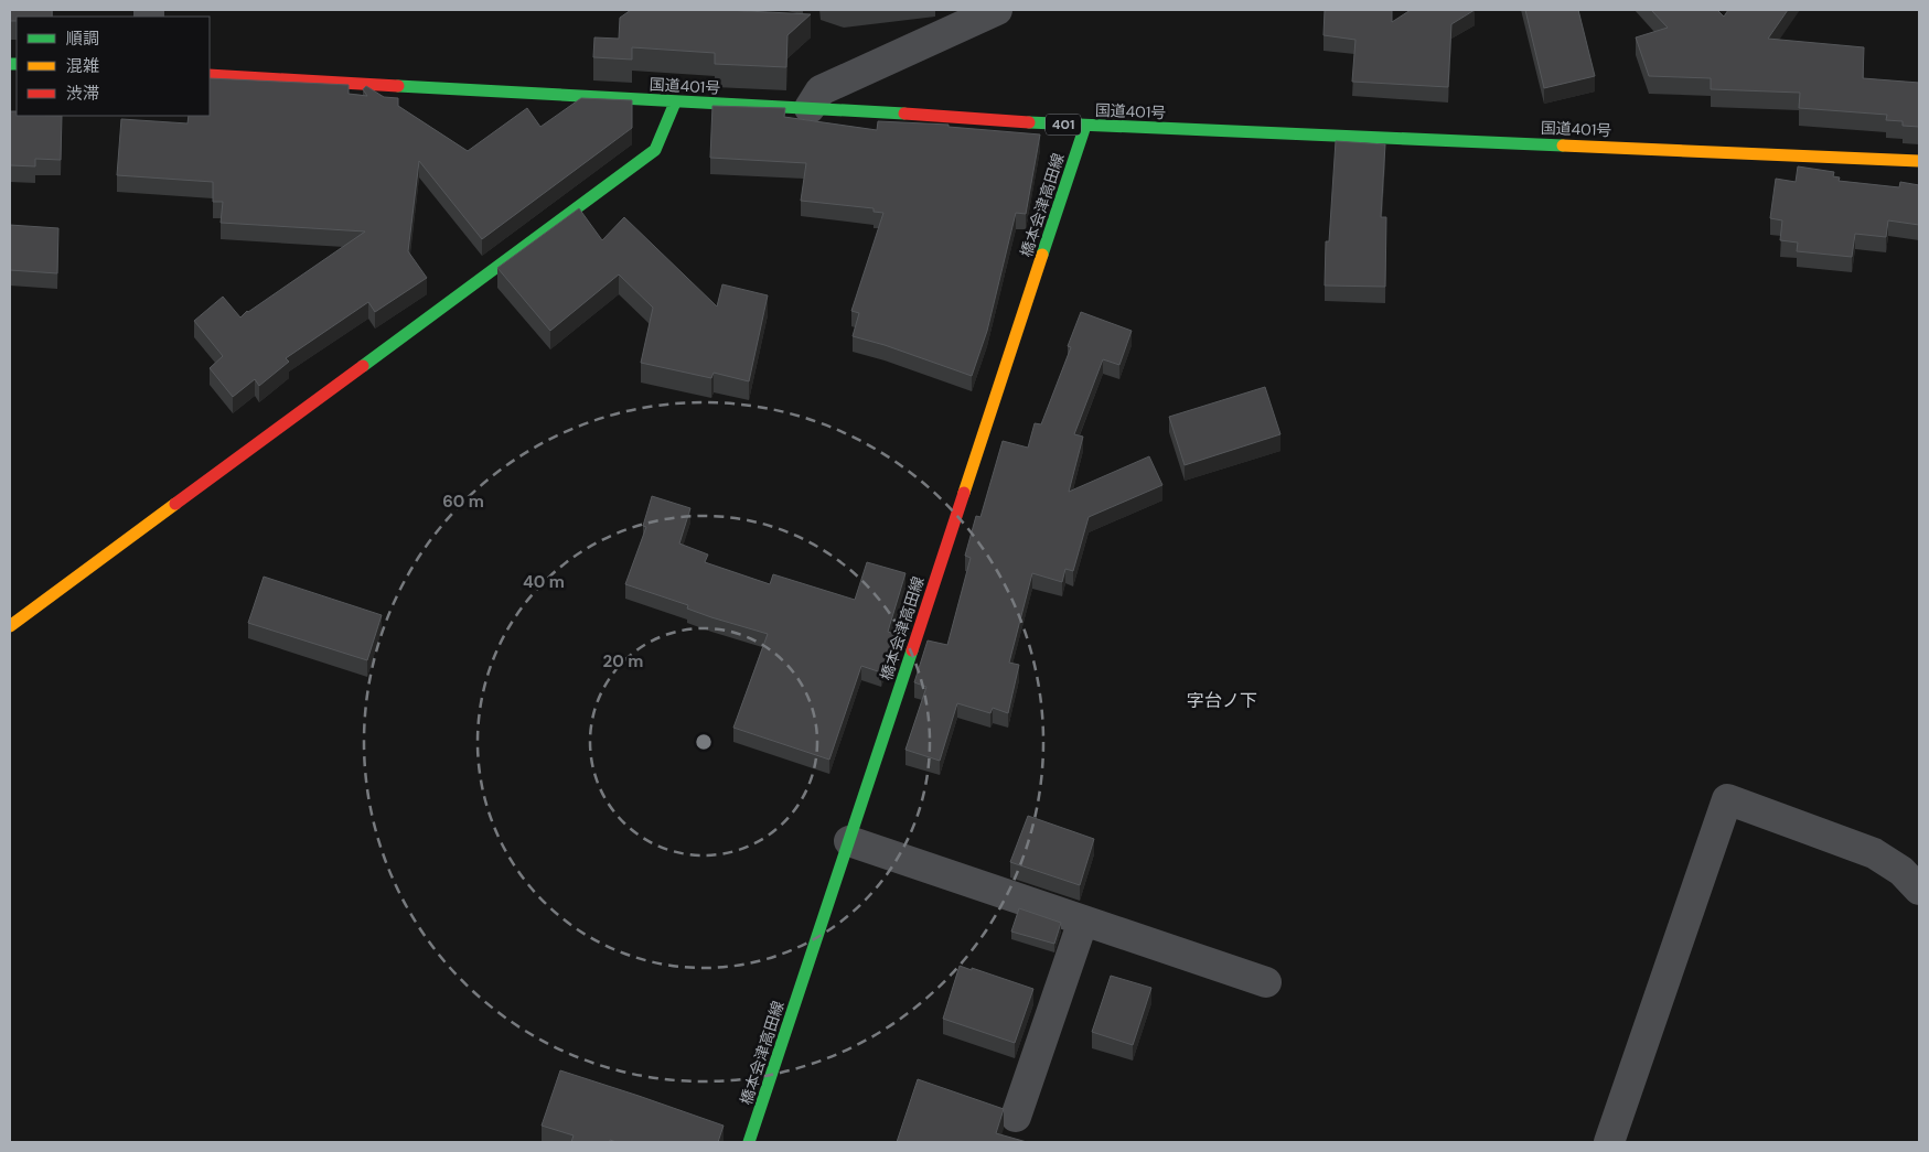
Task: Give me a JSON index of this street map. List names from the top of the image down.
{
  "streets": {
    "main road": ["国道401号", "401", "橋本会津高田線"]
  },
  "crossings": [
    ["国道401号", "橋本会津高田線"]
  ],
  "districts": ["字台ノ下"],
  "legend": ["順調", "混雑", "渋滞"],
  "rings": ["60 m", "40 m", "20 m"]
}
